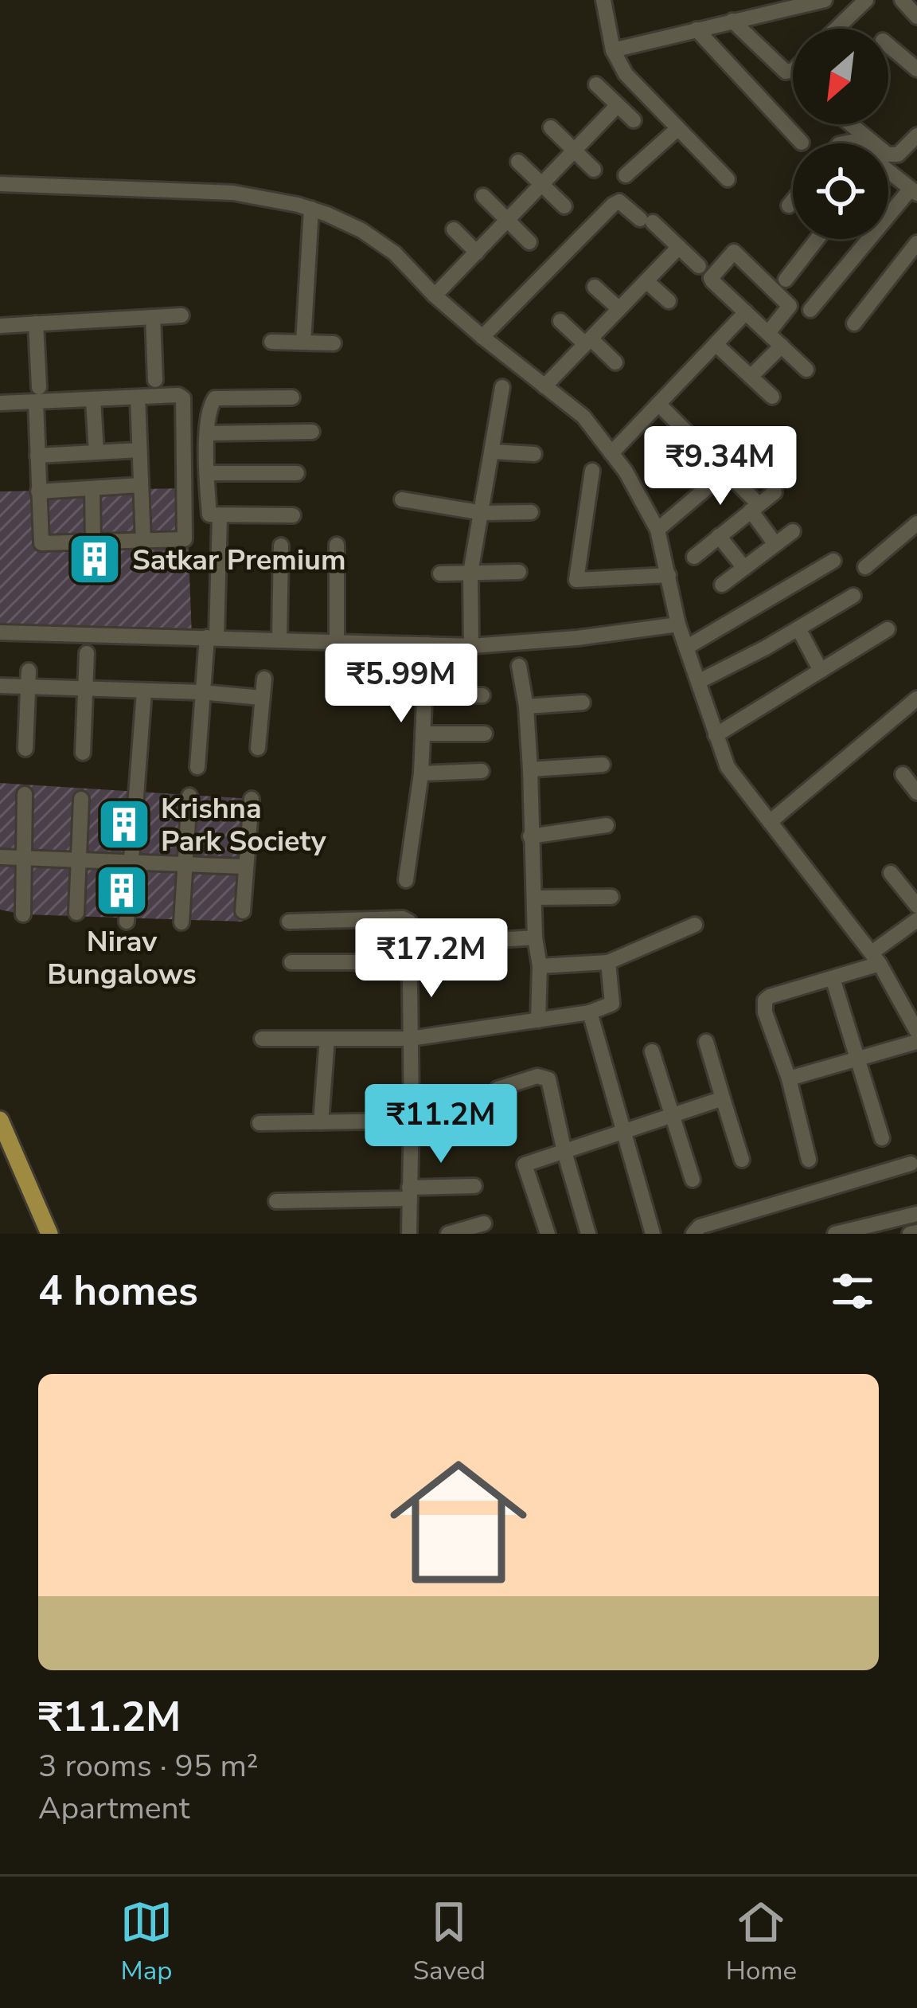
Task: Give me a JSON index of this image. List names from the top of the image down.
{
  "places": {
    "building": ["Satkar Premium", "Krishna Park Society", "Nirav Bungalows"]
  },
  "north": "bottom left",
  "page": {
    "price": [
      "₹9.34M",
      "₹5.99M",
      "₹17.2M",
      "₹11.2M"
    ],
    "heading": "4 homes",
    "list": [
      {
        "name": "₹11.2M",
        "note": "3 rooms · 95 m² · Apartment"
      }
    ],
    "tabs": ["Map", "Saved", "Home"]
  }
}
